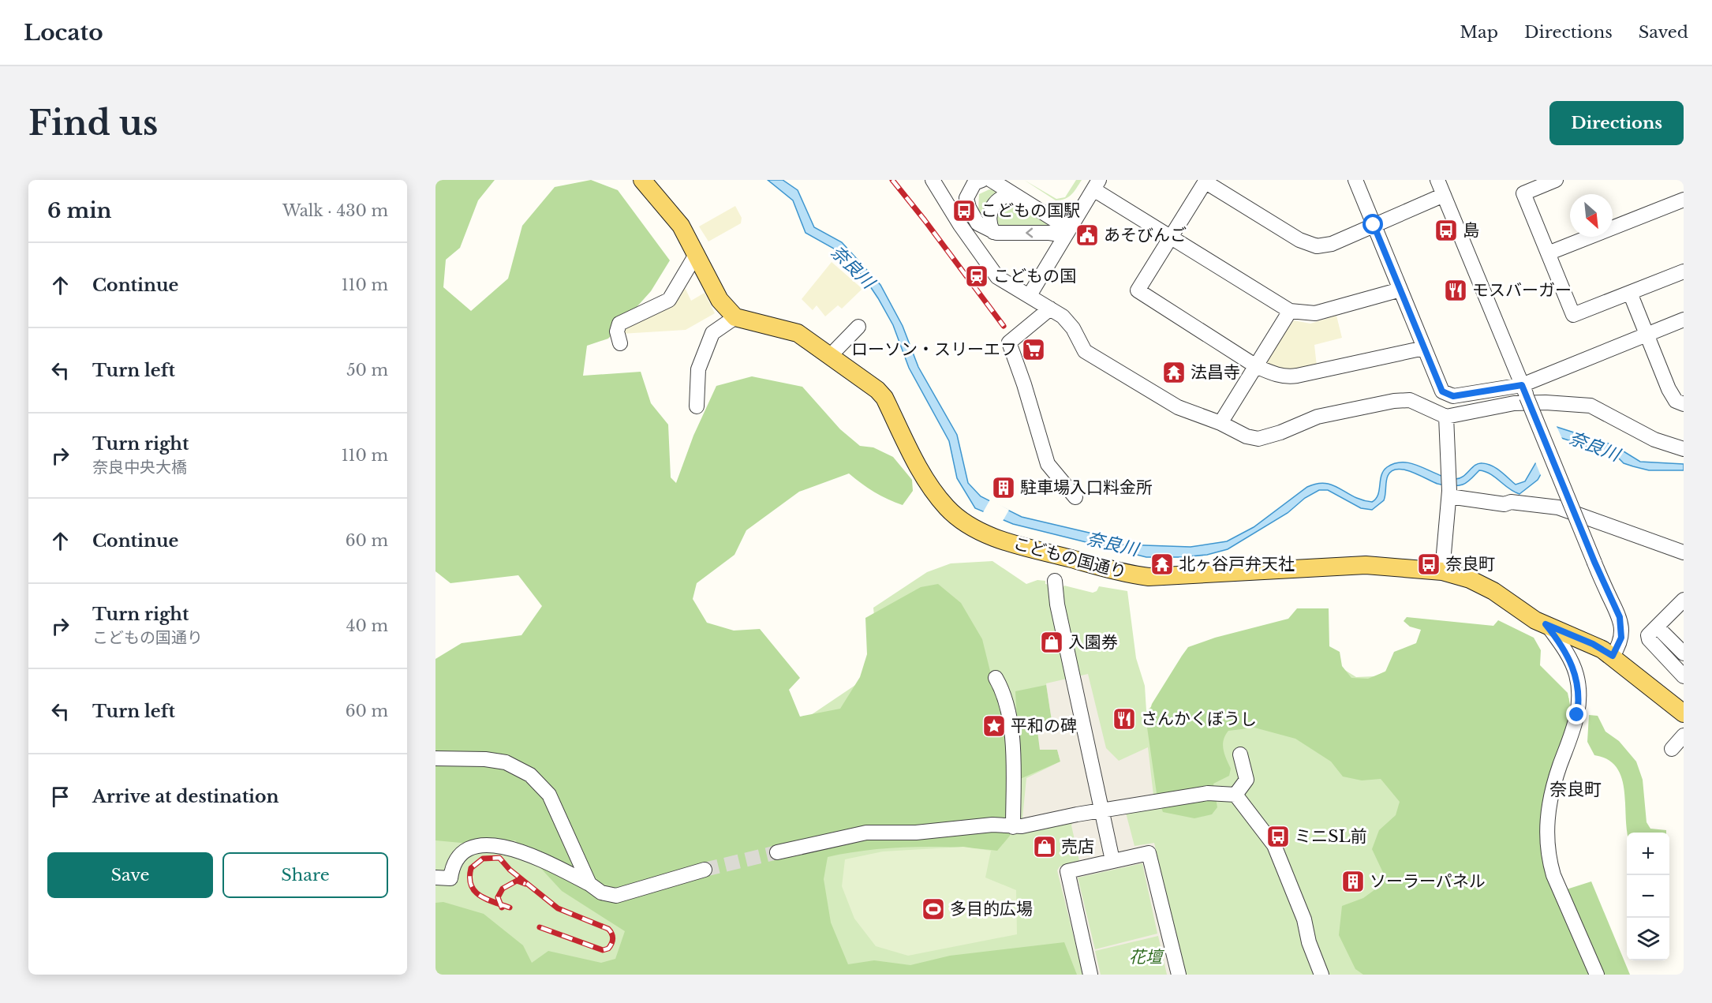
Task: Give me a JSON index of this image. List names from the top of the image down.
{
  "streets": {
    "main road": ["こどもの国通り"]
  },
  "districts": ["奈良町"],
  "water": ["奈良川"],
  "parks": ["花壇"],
  "places": {
    "bus stop": [
      "こどもの国駅",
      "島",
      "奈良町",
      "ミニSL前"
    ],
    "public building": ["あそびんご"],
    "station": ["こどもの国"],
    "restaurant": ["モスバーガー", "さんかくぼうし"],
    "supermarket": ["ローソン・スリーエフ"],
    "temple": ["法昌寺", "北ヶ谷戸弁天社"],
    "building": ["駐車場入口料金所", "ソーラーパネル"],
    "shop": ["入園券", "売店"],
    "place": ["平和の碑"],
    "sports": ["多目的広場"]
  },
  "north": "bottom right",
  "page": {
    "header": "Locato",
    "nav": ["Map", "Directions", "Saved"],
    "buttons": [
      "Directions",
      ["Save", "Share"]
    ],
    "title": "Find us",
    "heading": ["6 min", "Walk · 430 m"],
    "list": [
      ["Continue", "110 m"],
      ["Turn left", "50 m"],
      ["Turn right", "奈良中央大橋", "110 m"],
      ["Continue", "60 m"],
      ["Turn right", "こどもの国通り", "40 m"],
      ["Turn left", "60 m"],
      "Arrive at destination"
    ],
    "map_buttons": ["+", "−"]
  }
}
